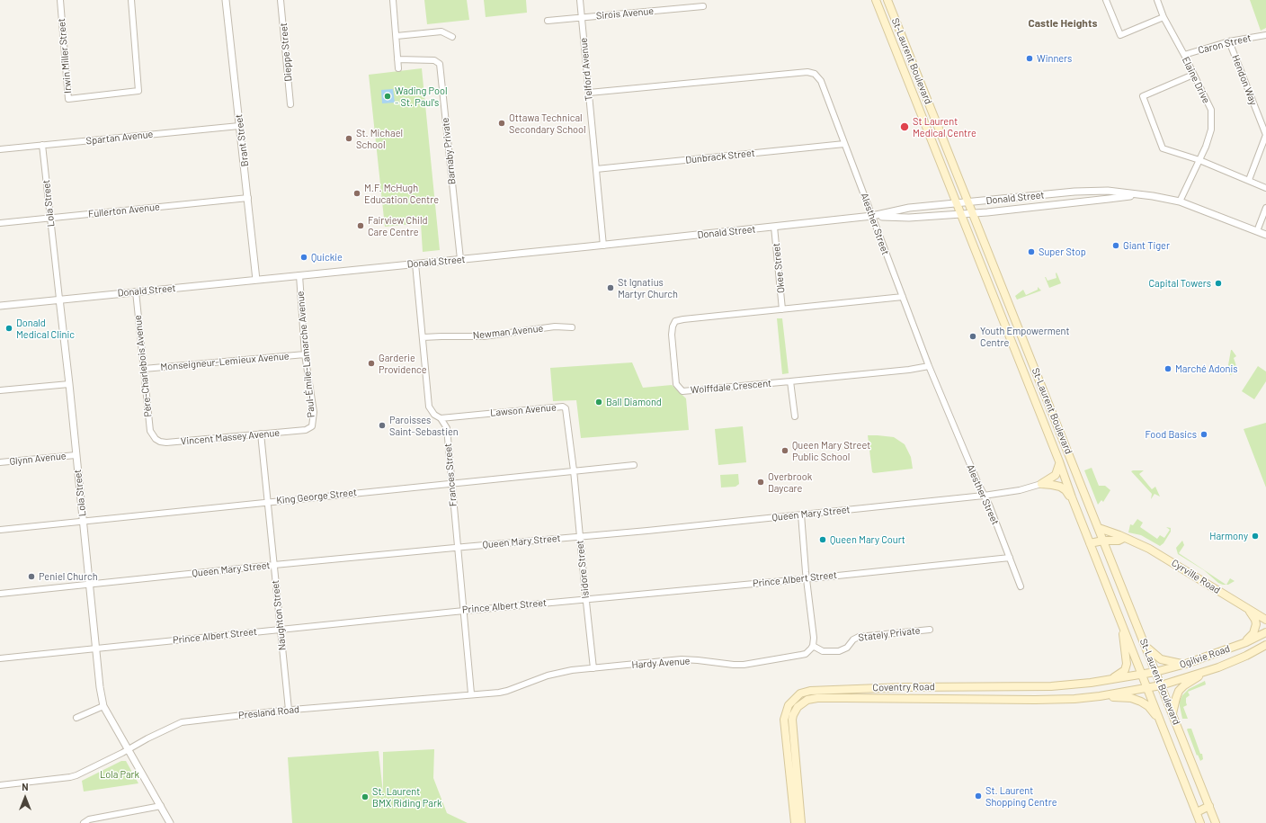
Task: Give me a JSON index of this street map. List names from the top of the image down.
{
  "streets": {
    "main road": [
      "St-Laurent Boulevard",
      "Cyrville Road",
      "Ogilvie Road",
      "Coventry Road"
    ],
    "street": [
      "Sirois Avenue",
      "Caron Street",
      "Dieppe Street",
      "Irwin Miller Street",
      "Telford Avenue",
      "Elaine Drive",
      "Hendon Way",
      "Spartan Avenue",
      "Brant Street",
      "Barnaby Private",
      "Dunbrack Street",
      "Donald Street",
      "Lola Street",
      "Fullerton Avenue",
      "Alesther Street",
      "Okee Street",
      "Newman Avenue",
      "Paul-Émile-Lamarche Avenue",
      "Monseigneur-Lemieux Avenue",
      "Père-Charlebois Avenue",
      "Wolffdale Crescent",
      "Lawson Avenue",
      "Vincent Massey Avenue",
      "Glynn Avenue",
      "Frances Street",
      "King George Street",
      "Queen Mary Street",
      "Isidore Street",
      "Prince Albert Street",
      "Naughton Street",
      "Stately Private",
      "Hardy Avenue",
      "Presland Road"
    ]
  },
  "crossings": [
    ["Sirois Avenue", "Telford Avenue"],
    ["Caron Street", "Elaine Drive"],
    ["Caron Street", "Hendon Way"],
    ["St-Laurent Boulevard", "Donald Street"],
    ["St-Laurent Boulevard", "Cyrville Road"],
    ["St-Laurent Boulevard", "Ogilvie Road"],
    ["St-Laurent Boulevard", "Coventry Road"],
    ["Telford Avenue", "Dunbrack Street"],
    ["Telford Avenue", "Donald Street"],
    ["Telford Avenue", "Alesther Street"],
    ["Elaine Drive", "Donald Street"],
    ["Spartan Avenue", "Brant Street"],
    ["Spartan Avenue", "Lola Street"],
    ["Brant Street", "Donald Street"],
    ["Brant Street", "Fullerton Avenue"],
    ["Barnaby Private", "Donald Street"],
    ["Dunbrack Street", "Alesther Street"],
    ["Donald Street", "Lola Street"],
    ["Donald Street", "Alesther Street"],
    ["Donald Street", "Okee Street"],
    ["Donald Street", "Paul-Émile-Lamarche Avenue"],
    ["Donald Street", "Père-Charlebois Avenue"],
    ["Donald Street", "Frances Street"],
    ["Lola Street", "Fullerton Avenue"],
    ["Lola Street", "Glynn Avenue"],
    ["Lola Street", "King George Street"],
    ["Lola Street", "Queen Mary Street"],
    ["Lola Street", "Prince Albert Street"],
    ["Lola Street", "Presland Road"],
    ["Alesther Street", "Wolffdale Crescent"],
    ["Alesther Street", "Queen Mary Street"],
    ["Alesther Street", "Prince Albert Street"],
    ["Okee Street", "Wolffdale Crescent"],
    ["Newman Avenue", "Frances Street"],
    ["Paul-Émile-Lamarche Avenue", "Monseigneur-Lemieux Avenue"],
    ["Paul-Émile-Lamarche Avenue", "Vincent Massey Avenue"],
    ["Monseigneur-Lemieux Avenue", "Père-Charlebois Avenue"],
    ["Père-Charlebois Avenue", "Vincent Massey Avenue"],
    ["Lawson Avenue", "Frances Street"],
    ["Lawson Avenue", "King George Street"],
    ["Lawson Avenue", "Isidore Street"],
    ["Vincent Massey Avenue", "Naughton Street"],
    ["Frances Street", "King George Street"],
    ["Frances Street", "Queen Mary Street"],
    ["Frances Street", "Prince Albert Street"],
    ["Frances Street", "Presland Road"],
    ["King George Street", "Isidore Street"],
    ["King George Street", "Naughton Street"],
    ["Queen Mary Street", "Isidore Street"],
    ["Queen Mary Street", "Naughton Street"],
    ["Isidore Street", "Prince Albert Street"],
    ["Isidore Street", "Hardy Avenue"],
    ["Prince Albert Street", "Naughton Street"],
    ["Naughton Street", "Presland Road"],
    ["Stately Private", "Hardy Avenue"],
    ["Ogilvie Road", "Coventry Road"],
    ["Hardy Avenue", "Presland Road"]
  ],
  "districts": ["Castle Heights"],
  "parks": ["Lola Park"],
  "places": [
    "Winners",
    "Wading Pool - St. Paul's",
    "Ottawa Technical Secondary School",
    "St Laurent Medical Centre",
    "St. Michael School",
    "M.F. McHugh Education Centre",
    "Fairview Child Care Centre",
    "Giant Tiger",
    "Super Stop",
    "Quickie",
    "Capital Towers",
    "St Ignatius Martyr Church",
    "Donald Medical Clinic",
    "Youth Empowerment Centre",
    "Garderie Providence",
    "Marché Adonis",
    "Ball Diamond",
    "Paroisses Saint-Sebastien",
    "Food Basics",
    "Queen Mary Street Public School",
    "Overbrook Daycare",
    "Harmony",
    "Queen Mary Court",
    "Peniel Church",
    "St. Laurent Shopping Centre",
    "St. Laurent BMX Riding Park"
  ],
  "north": "top"
}
